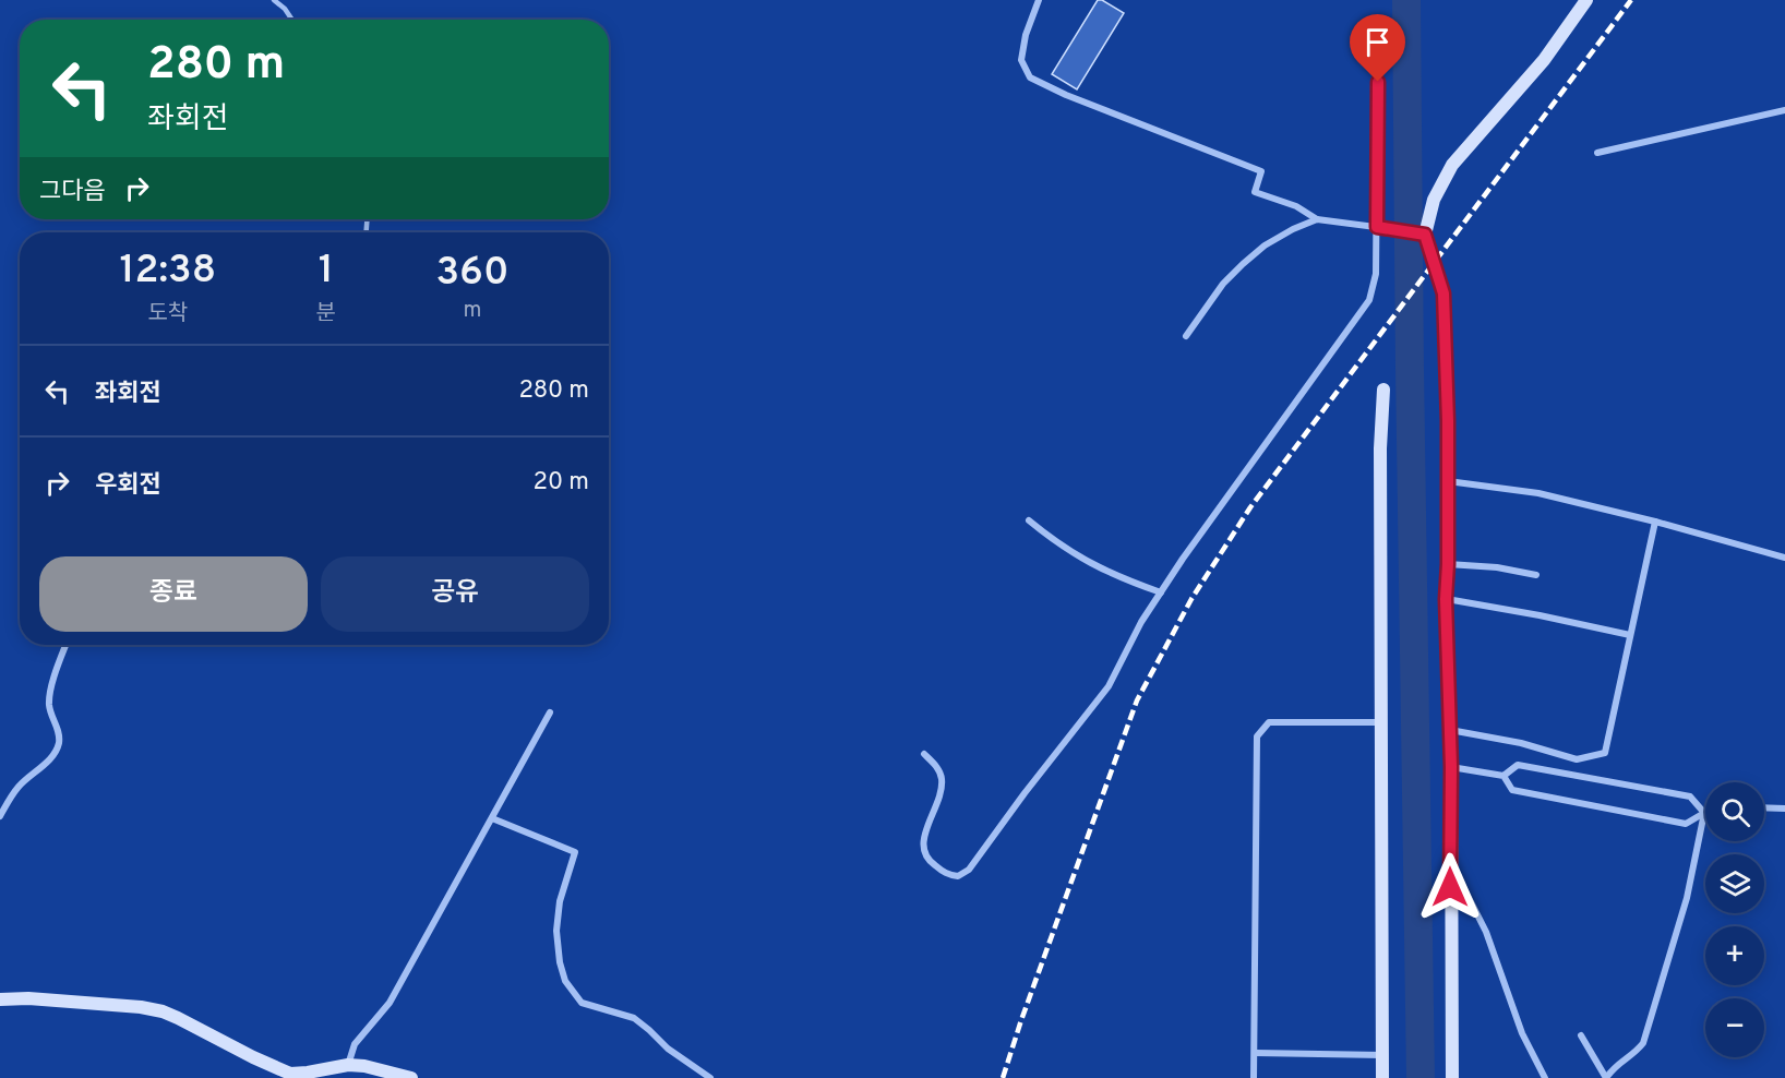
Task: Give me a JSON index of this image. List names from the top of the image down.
{
  "page": {
    "turn": ["280 m", "좌회전"],
    "then": "그다음",
    "eta": [
      "12:38",
      "도착",
      "1",
      "분",
      "360",
      "m"
    ],
    "list": [
      {
        "name": "좌회전",
        "value": "280 m"
      },
      {
        "name": "우회전",
        "value": "20 m"
      }
    ],
    "buttons": ["종료", "공유"],
    "map_buttons": ["+", "−"]
  }
}
